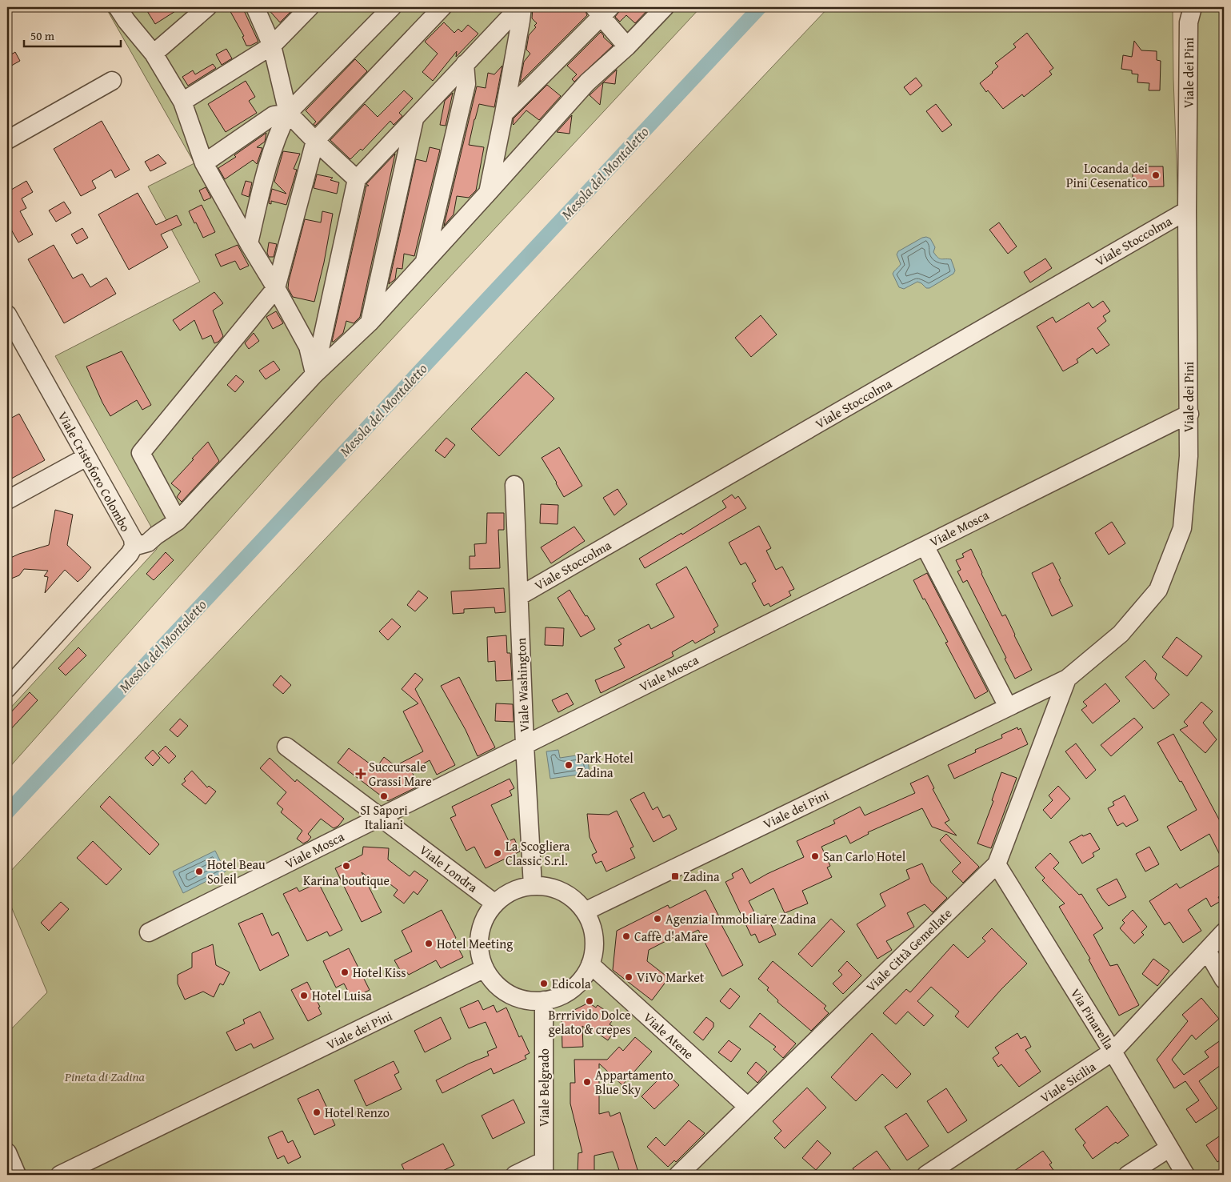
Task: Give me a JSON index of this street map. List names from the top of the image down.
{
  "streets": {
    "street": [
      "Viale dei Pini",
      "Viale Stoccolma",
      "Viale Cristoforo Colombo",
      "Viale Mosca",
      "Viale Washington",
      "Viale Londra",
      "Viale Città Gemellate",
      "Via Pinarella",
      "Viale Atene",
      "Viale Sicilia",
      "Viale Belgrado"
    ]
  },
  "crossings": [
    ["Viale dei Pini", "Viale Stoccolma"],
    ["Viale dei Pini", "Viale Mosca"],
    ["Viale dei Pini", "Viale Washington"],
    ["Viale dei Pini", "Viale Londra"],
    ["Viale dei Pini", "Viale Città Gemellate"],
    ["Viale dei Pini", "Viale Atene"],
    ["Viale dei Pini", "Viale Belgrado"],
    ["Viale Stoccolma", "Viale Washington"],
    ["Viale Mosca", "Viale Washington"],
    ["Viale Mosca", "Viale Londra"],
    ["Viale Washington", "Viale Londra"],
    ["Viale Washington", "Viale Atene"],
    ["Viale Washington", "Viale Belgrado"],
    ["Viale Londra", "Viale Atene"],
    ["Viale Londra", "Viale Belgrado"],
    ["Viale Città Gemellate", "Via Pinarella"],
    ["Viale Città Gemellate", "Viale Atene"],
    ["Via Pinarella", "Viale Sicilia"],
    ["Viale Atene", "Viale Belgrado"]
  ],
  "water": ["Mesola del Montaletto"],
  "parks": ["Pineta di Zadina"],
  "places": {
    "other": [
      "Locanda dei Pini Cesenatico",
      "Park Hotel Zadina",
      "SI Sapori Italiani",
      "La Scogliera Classic S.r.l.",
      "San Carlo Hotel",
      "Karina boutique",
      "Hotel Beau Soleil",
      "Agenzia Immobiliare Zadina",
      "Caffè d'aMare",
      "Hotel Meeting",
      "Hotel Kiss",
      "ViVo Market",
      "Edicola",
      "Hotel Luisa",
      "Brrrivido Dolce gelato & crepes",
      "Appartamento Blue Sky",
      "Hotel Renzo"
    ],
    "health": ["Succursale Grassi Mare"],
    "transit": ["Zadina"]
  },
  "scale_bar": "50 m"
}
